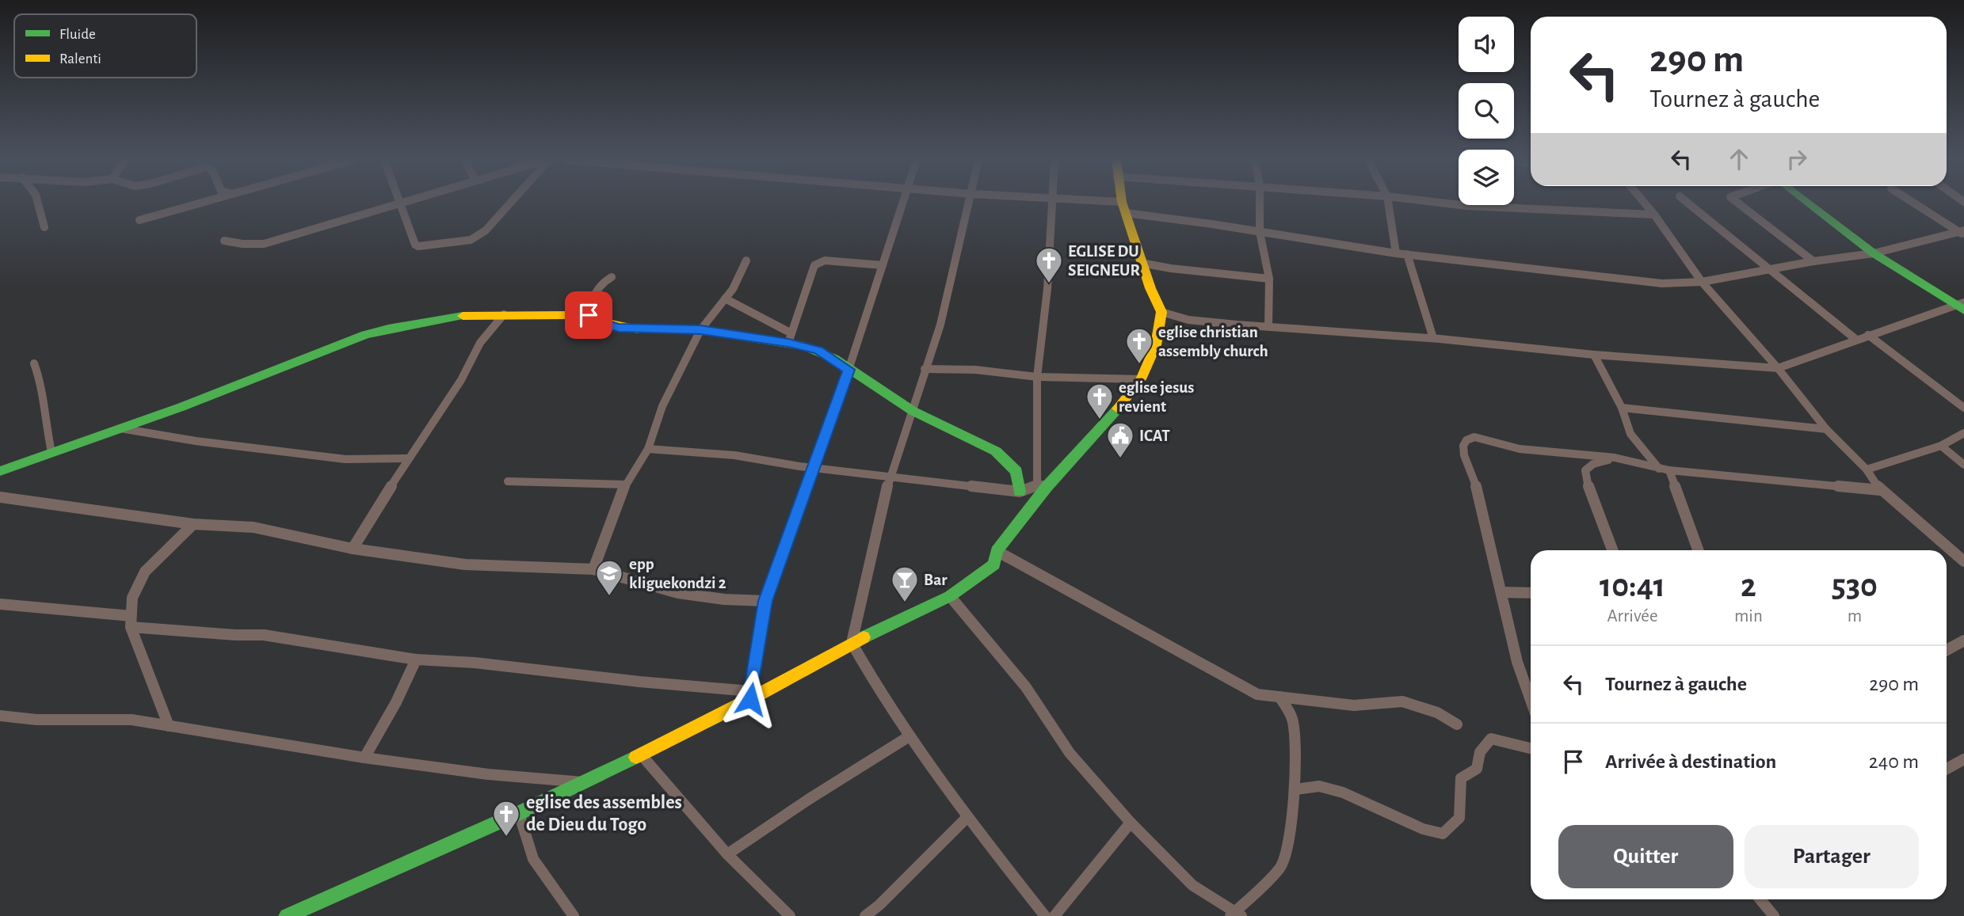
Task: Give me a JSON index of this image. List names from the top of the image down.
{
  "places": {
    "church": [
      "EGLISE DU SEIGNEUR",
      "eglise christian assembly church",
      "eglise jesus revient",
      "eglise des assembles de Dieu du Togo"
    ],
    "public building": ["ICAT"],
    "school or university": ["epp kliguekondzi 2"],
    "bar": ["Bar"]
  },
  "legend": ["Fluide", "Ralenti"],
  "page": {
    "turn": ["290 m", "Tournez à gauche"],
    "eta": [
      "10:41",
      "Arrivée",
      "2",
      "min",
      "530",
      "m"
    ],
    "list": [
      {
        "name": "Tournez à gauche",
        "value": "290 m"
      },
      {
        "name": "Arrivée à destination",
        "value": "240 m"
      }
    ],
    "buttons": ["Quitter", "Partager"]
  }
}
